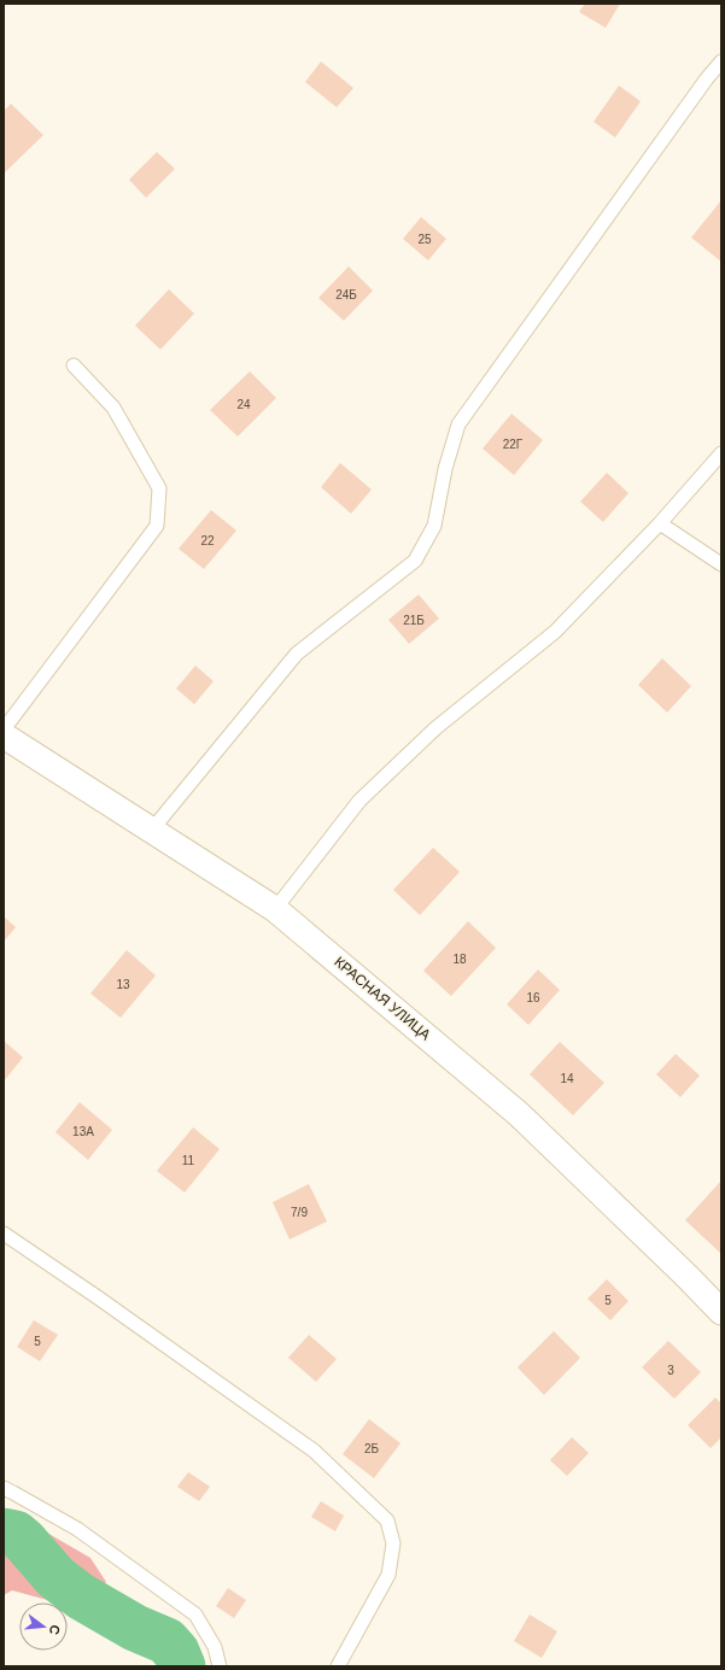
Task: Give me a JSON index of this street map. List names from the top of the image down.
{
  "streets": {
    "street": ["КРАСНАЯ УЛИЦА"]
  },
  "house_numbers": [
    "25",
    "24Б",
    "24",
    "22Г",
    "22",
    "21Б",
    "18",
    "13",
    "16",
    "14",
    "13А",
    "11",
    "7/9",
    "5",
    "5",
    "3",
    "2Б"
  ],
  "north": "right"
}
